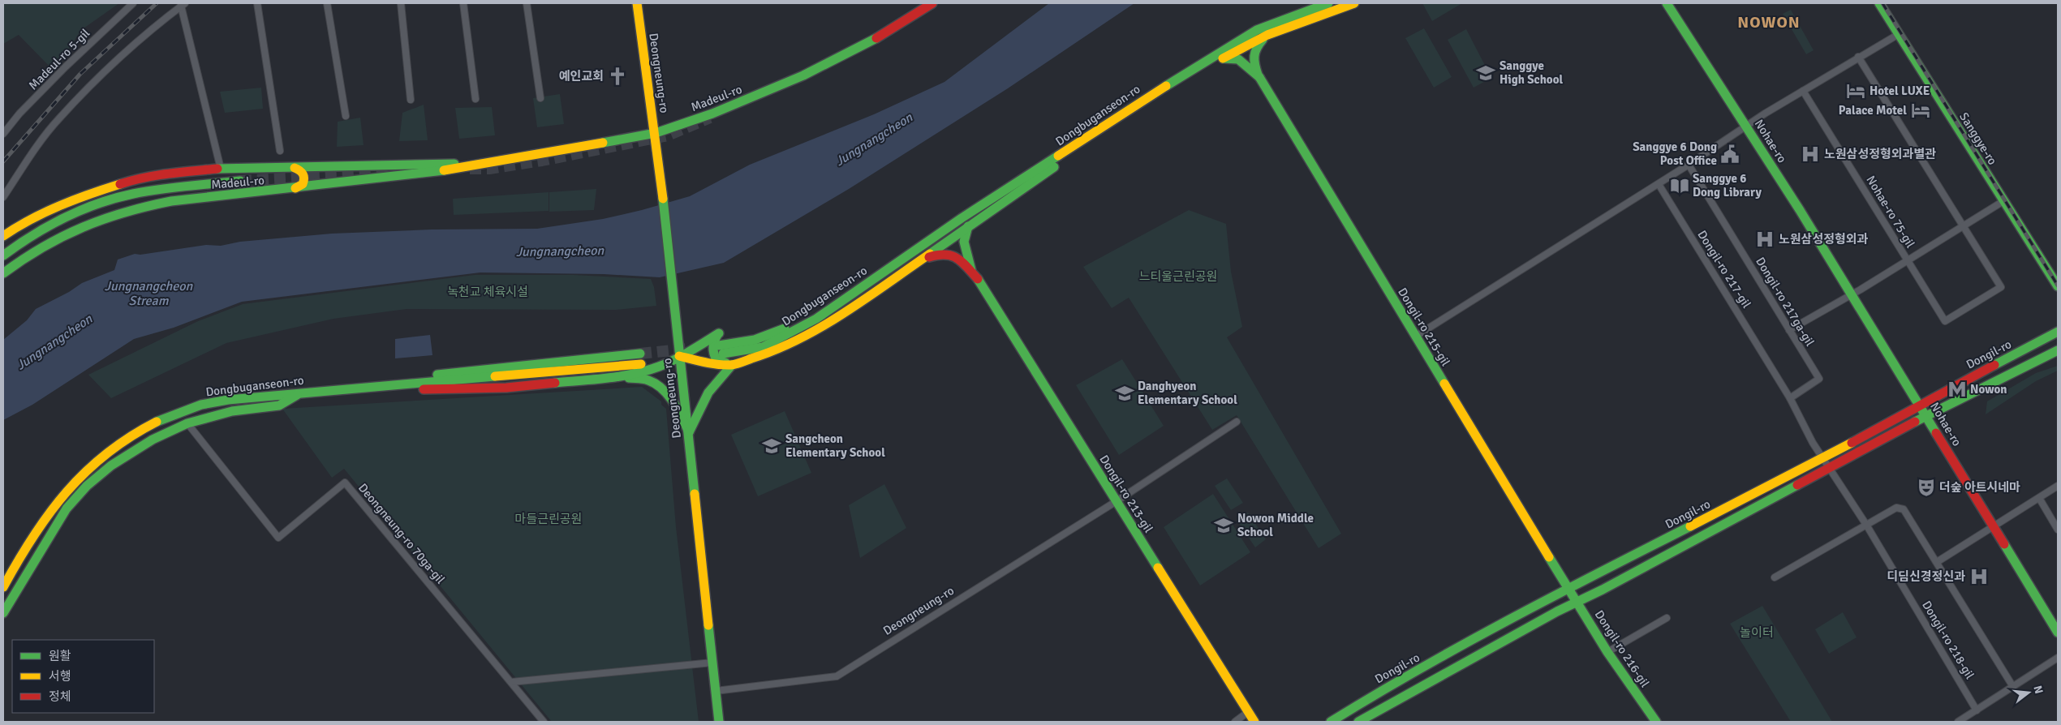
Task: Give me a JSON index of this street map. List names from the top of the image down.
{
  "streets": {
    "main road": [
      "Deongneung-ro",
      "Madeul-ro",
      "Dongbuganseon-ro",
      "Sanggye-ro",
      "Nohae-ro",
      "Dongil-ro 215-gil",
      "Dongil-ro",
      "Dongil-ro 213-gil",
      "Dongil-ro 216-gil"
    ],
    "street": [
      "Madeul-ro 5-gil",
      "Nohae-ro 75-gil",
      "Dongil-ro 217-gil",
      "Dongil-ro 217ga-gil",
      "Deongneung-ro 70ga-gil",
      "Dongil-ro 218-gil"
    ]
  },
  "crossings": [
    ["Deongneung-ro", "Madeul-ro"],
    ["Deongneung-ro", "Dongil-ro 213-gil"],
    ["Nohae-ro", "Dongil-ro"],
    ["Dongil-ro 217-gil", "Dongil-ro 217ga-gil"],
    ["Dongil-ro 217-gil", "Dongil-ro"],
    ["Dongil-ro 217-gil", "Dongil-ro 218-gil"],
    ["Dongil-ro 215-gil", "Dongil-ro"],
    ["Dongil-ro 215-gil", "Dongil-ro 216-gil"],
    ["Dongil-ro", "Dongil-ro 218-gil"],
    ["Dongil-ro", "Dongil-ro 216-gil"]
  ],
  "districts": ["NOWON"],
  "water": ["Jungnangcheon", "Jungnangcheon Stream"],
  "parks": [
    "느티울근린공원",
    "녹천교 체육시설",
    "마들근린공원",
    "놀이터"
  ],
  "places": {
    "school or university": [
      "Sanggye High School",
      "Danghyeon Elementary School",
      "Sangcheon Elementary School",
      "Nowon Middle School"
    ],
    "church": ["예인교회"],
    "hotel": ["Hotel LUXE", "Palace Motel"],
    "public building": ["Sanggye 6 Dong Post Office"],
    "hospital": ["노원삼성정형외과별관", "노원삼성정형외과", "디딤신경정신과"],
    "library": ["Sanggye 6 Dong Library"],
    "metro station": ["Nowon"],
    "theatre": ["더숲 아트시네마"]
  },
  "legend": ["원활", "서행", "정체"],
  "north": "right"
}
